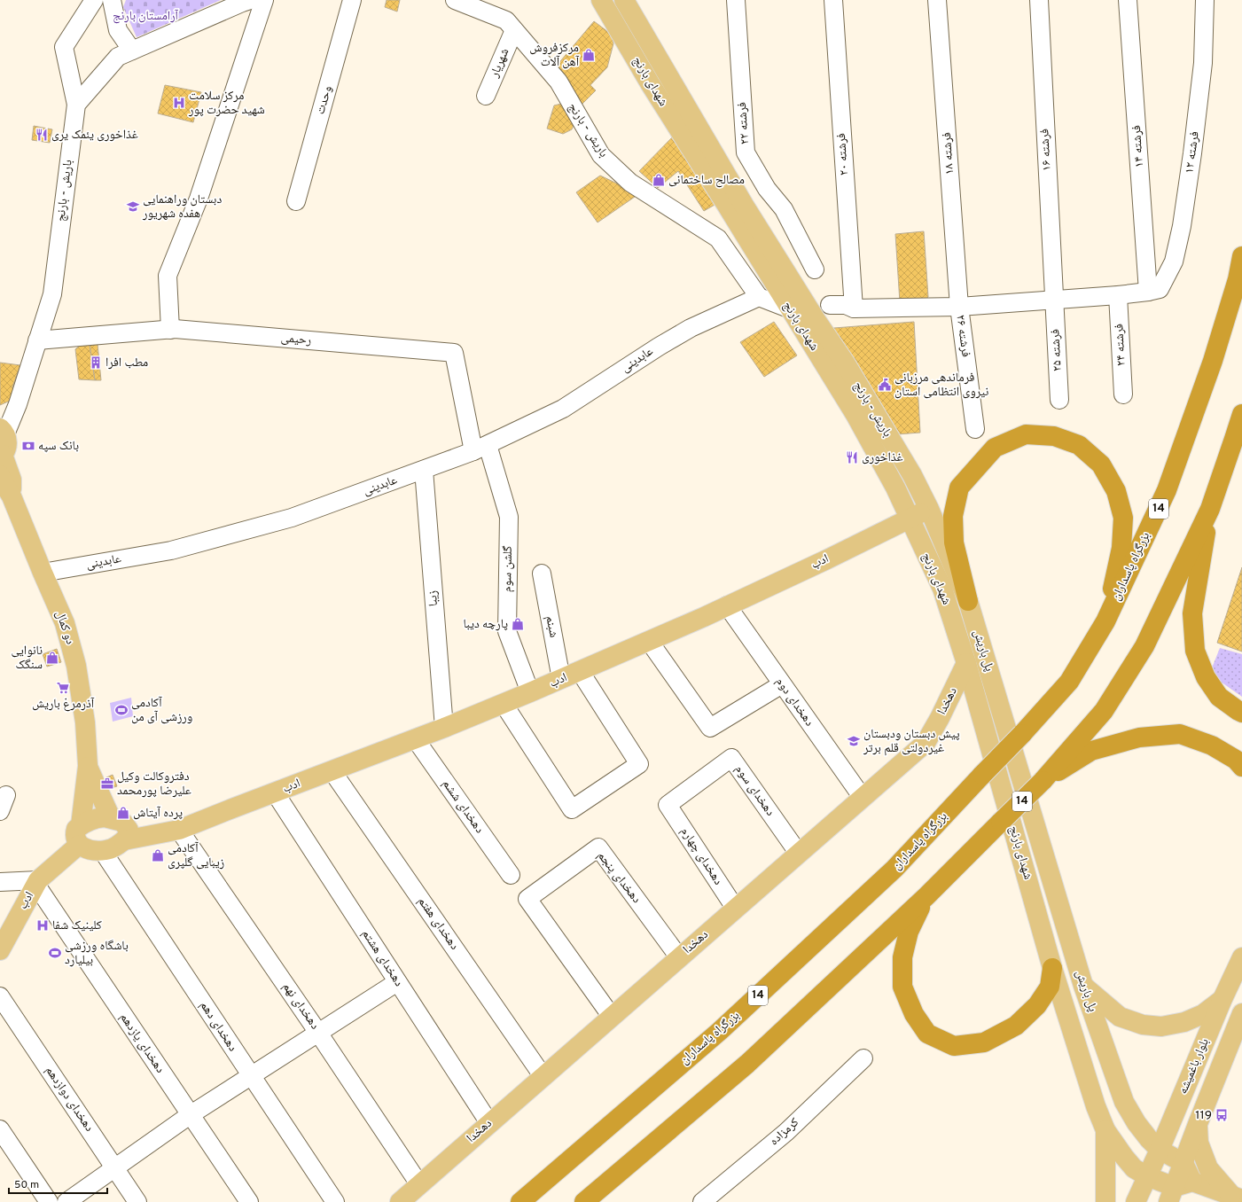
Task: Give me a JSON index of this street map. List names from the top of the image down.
{
  "streets": {
    "highway": ["14", "بزرگراه پاسداران"],
    "main road": [
      "شهدای بارنج",
      "باریش - بارنج",
      "ادب",
      "دو کمال",
      "پل باریش",
      "دهخدا",
      "بلوار باغمیشه"
    ],
    "street": [
      "شهریار",
      "وحدت",
      "۲۲ فرشته",
      "۱۴ فرشته",
      "۱۶ فرشته",
      "۱۲ فرشته",
      "۱۸ فرشته",
      "۲۰ فرشته",
      "۲۶ فرشته",
      "رحیمی",
      "فرشته ۲۴",
      "۲۵ فرشته",
      "عابدینی",
      "گلشن سوم",
      "زیبا",
      "شبنم",
      "دهخدای دوم",
      "دهخدای سوم",
      "دهخدای ششم",
      "دهخدای چهارم",
      "دهخدای پنجم",
      "دهخدای هفتم",
      "دهخدای هشتم",
      "دهخدای نهم",
      "دهخدای دهم",
      "دهخدای یازدهم",
      "دهخدای دوازدهم",
      "کرمزاده"
    ]
  },
  "crossings": [
    ["شهریار", "باریش - بارنج"],
    ["شهدای بارنج", "باریش - بارنج"],
    ["شهدای بارنج", "ادب"],
    ["شهدای بارنج", "دهخدا"],
    ["شهدای بارنج", "بلوار باغمیشه"],
    ["باریش - بارنج", "رحیمی"],
    ["باریش - بارنج", "عابدینی"],
    ["باریش - بارنج", "ادب"],
    ["باریش - بارنج", "پل باریش"],
    ["۱۴ فرشته", "۱۲ فرشته"],
    ["۱۶ فرشته", "۲۵ فرشته"],
    ["۱۸ فرشته", "۲۶ فرشته"],
    ["رحیمی", "عابدینی"],
    ["رحیمی", "گلشن سوم"],
    ["عابدینی", "گلشن سوم"],
    ["عابدینی", "زیبا"],
    ["عابدینی", "دو کمال"],
    ["ادب", "گلشن سوم"],
    ["ادب", "زیبا"],
    ["ادب", "شبنم"],
    ["ادب", "پل باریش"],
    ["ادب", "دهخدای دوم"],
    ["ادب", "دهخدای ششم"],
    ["ادب", "دهخدای هفتم"],
    ["ادب", "دهخدای هشتم"],
    ["ادب", "دهخدای نهم"],
    ["ادب", "دهخدای دهم"],
    ["ادب", "دهخدای یازدهم"],
    ["پل باریش", "بلوار باغمیشه"],
    ["دهخدا", "دهخدای دوم"],
    ["دهخدا", "دهخدای سوم"],
    ["دهخدا", "دهخدای چهارم"],
    ["دهخدا", "دهخدای پنجم"],
    ["دهخدا", "دهخدای هفتم"],
    ["دهخدا", "دهخدای هشتم"],
    ["دهخدا", "دهخدای نهم"],
    ["دهخدای سوم", "دهخدای چهارم"]
  ],
  "parks": ["آرامستان بارنج"],
  "places": {
    "shop": [
      "مرکزفروش آهن آلات",
      "مصالح ساختمانی",
      "پارچه دیبا",
      "نانوایی سنگک",
      "پرده‌ آیتاش",
      "آکادمی زیبایی گلپری"
    ],
    "hospital": ["مرکز سلامت شهید حضرت پور", "کلینیک شفا"],
    "restaurant": ["غذاخوری یئمک یری", "غذاخوری"],
    "school or university": ["دبستان وراهنمایی هفده شهریور", "پیش دبستان ودبستان غیردولتی قلم برتر"],
    "building": ["مطب افرا"],
    "public building": ["فرماندهی مرزبانی نیروی انتظامی استان"],
    "bank": ["بانک سپه"],
    "supermarket": ["آذرمرغ باریش"],
    "sports": ["آکادمی ورزشی آی من", "باشگاه ورزشی بیلیارد"],
    "office": ["دفتروکالت وکیل علیرضا پورمحمد"],
    "bus stop": ["119"]
  },
  "scale_bar": "50 m"
}
